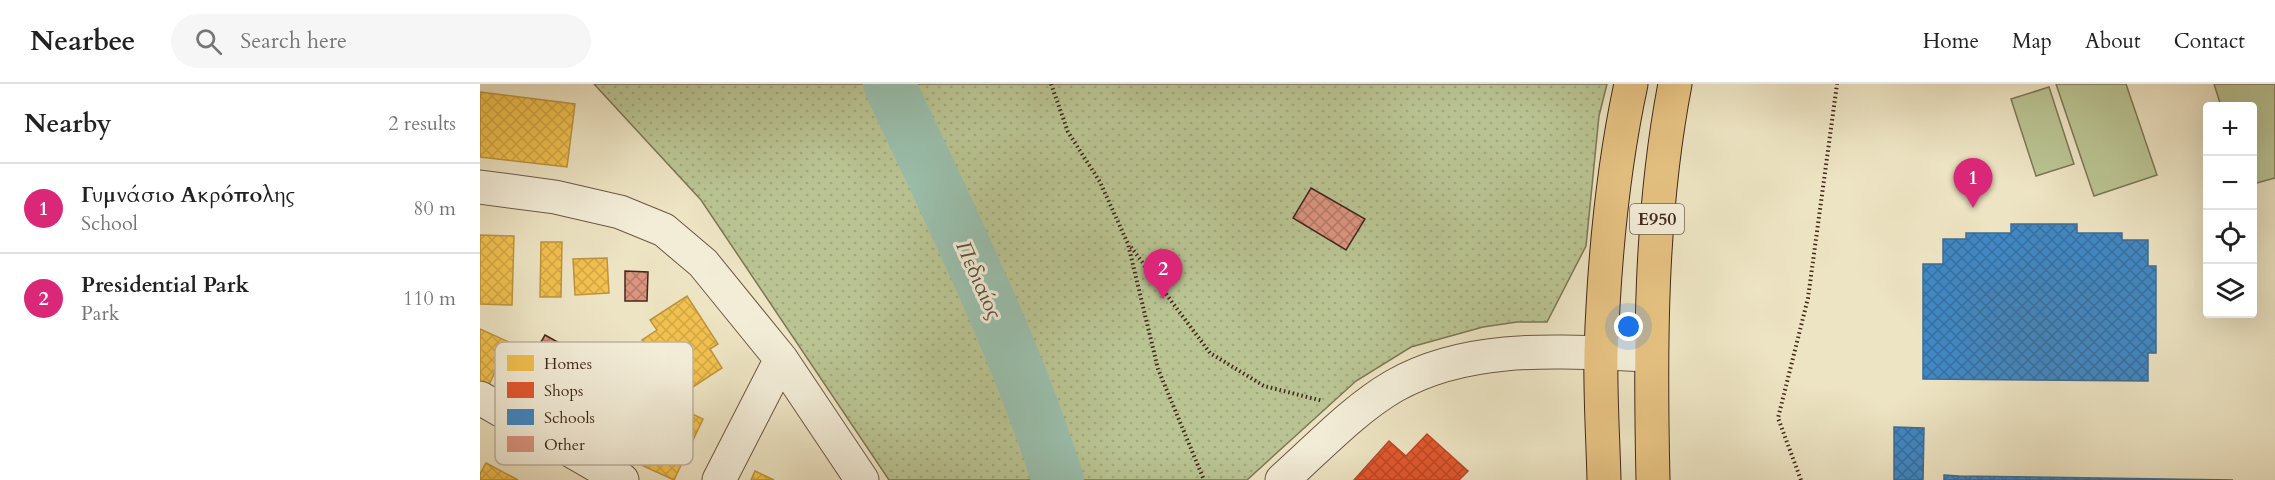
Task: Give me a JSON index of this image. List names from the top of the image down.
{
  "streets": {
    "main road": ["E950"]
  },
  "water": ["Πεδιαίος"],
  "legend": [
    "Homes",
    "Shops",
    "Schools",
    "Other"
  ],
  "page": {
    "header": "Nearbee",
    "search": "Search here",
    "nav": [
      "Home",
      "Map",
      "About",
      "Contact"
    ],
    "heading": ["Nearby", "2 results"],
    "map_buttons": ["+", "−"],
    "pins": ["1", "2"],
    "list": [
      {
        "mark": "1",
        "name": "Γυμνάσιο Ακρόπολης",
        "note": "School",
        "value": "80 m"
      },
      {
        "mark": "2",
        "name": "Presidential Park",
        "note": "Park",
        "value": "110 m"
      }
    ]
  }
}
